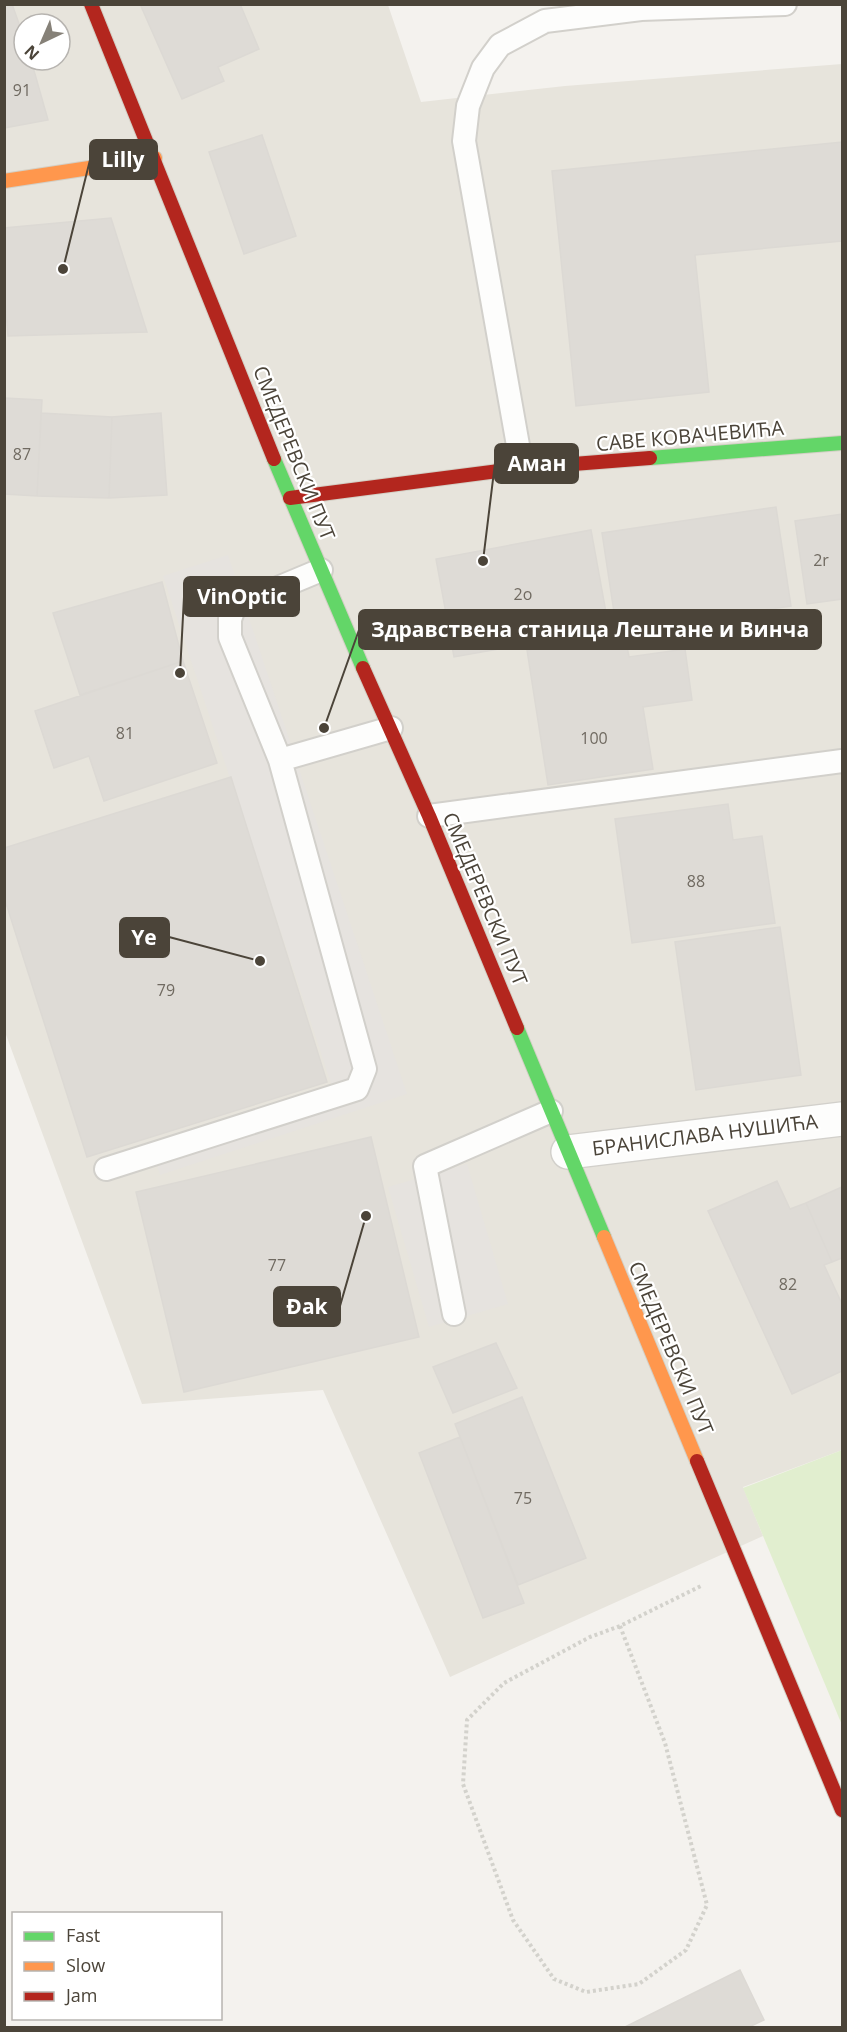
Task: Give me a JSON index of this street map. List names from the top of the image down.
{
  "streets": {
    "main road": ["САВЕ КОВАЧЕВИЋА", "СМЕДЕРЕВСКИ ПУТ"],
    "street": ["БРАНИСЛАВА НУШИЋА"]
  },
  "crossings": [
    ["САВЕ КОВАЧЕВИЋА", "СМЕДЕРЕВСКИ ПУТ"],
    ["СМЕДЕРЕВСКИ ПУТ", "БРАНИСЛАВА НУШИЋА"]
  ],
  "places": [
    "Lilly",
    "Аман",
    "VinOptic",
    "Здравствена станица Лештане и Винча",
    "Ye",
    "Đak"
  ],
  "house_numbers": [
    "91",
    "87",
    "2r",
    "2o",
    "81",
    "100",
    "88",
    "79",
    "77",
    "82",
    "75"
  ],
  "legend": ["Fast", "Slow", "Jam"],
  "north": "bottom left"
}
